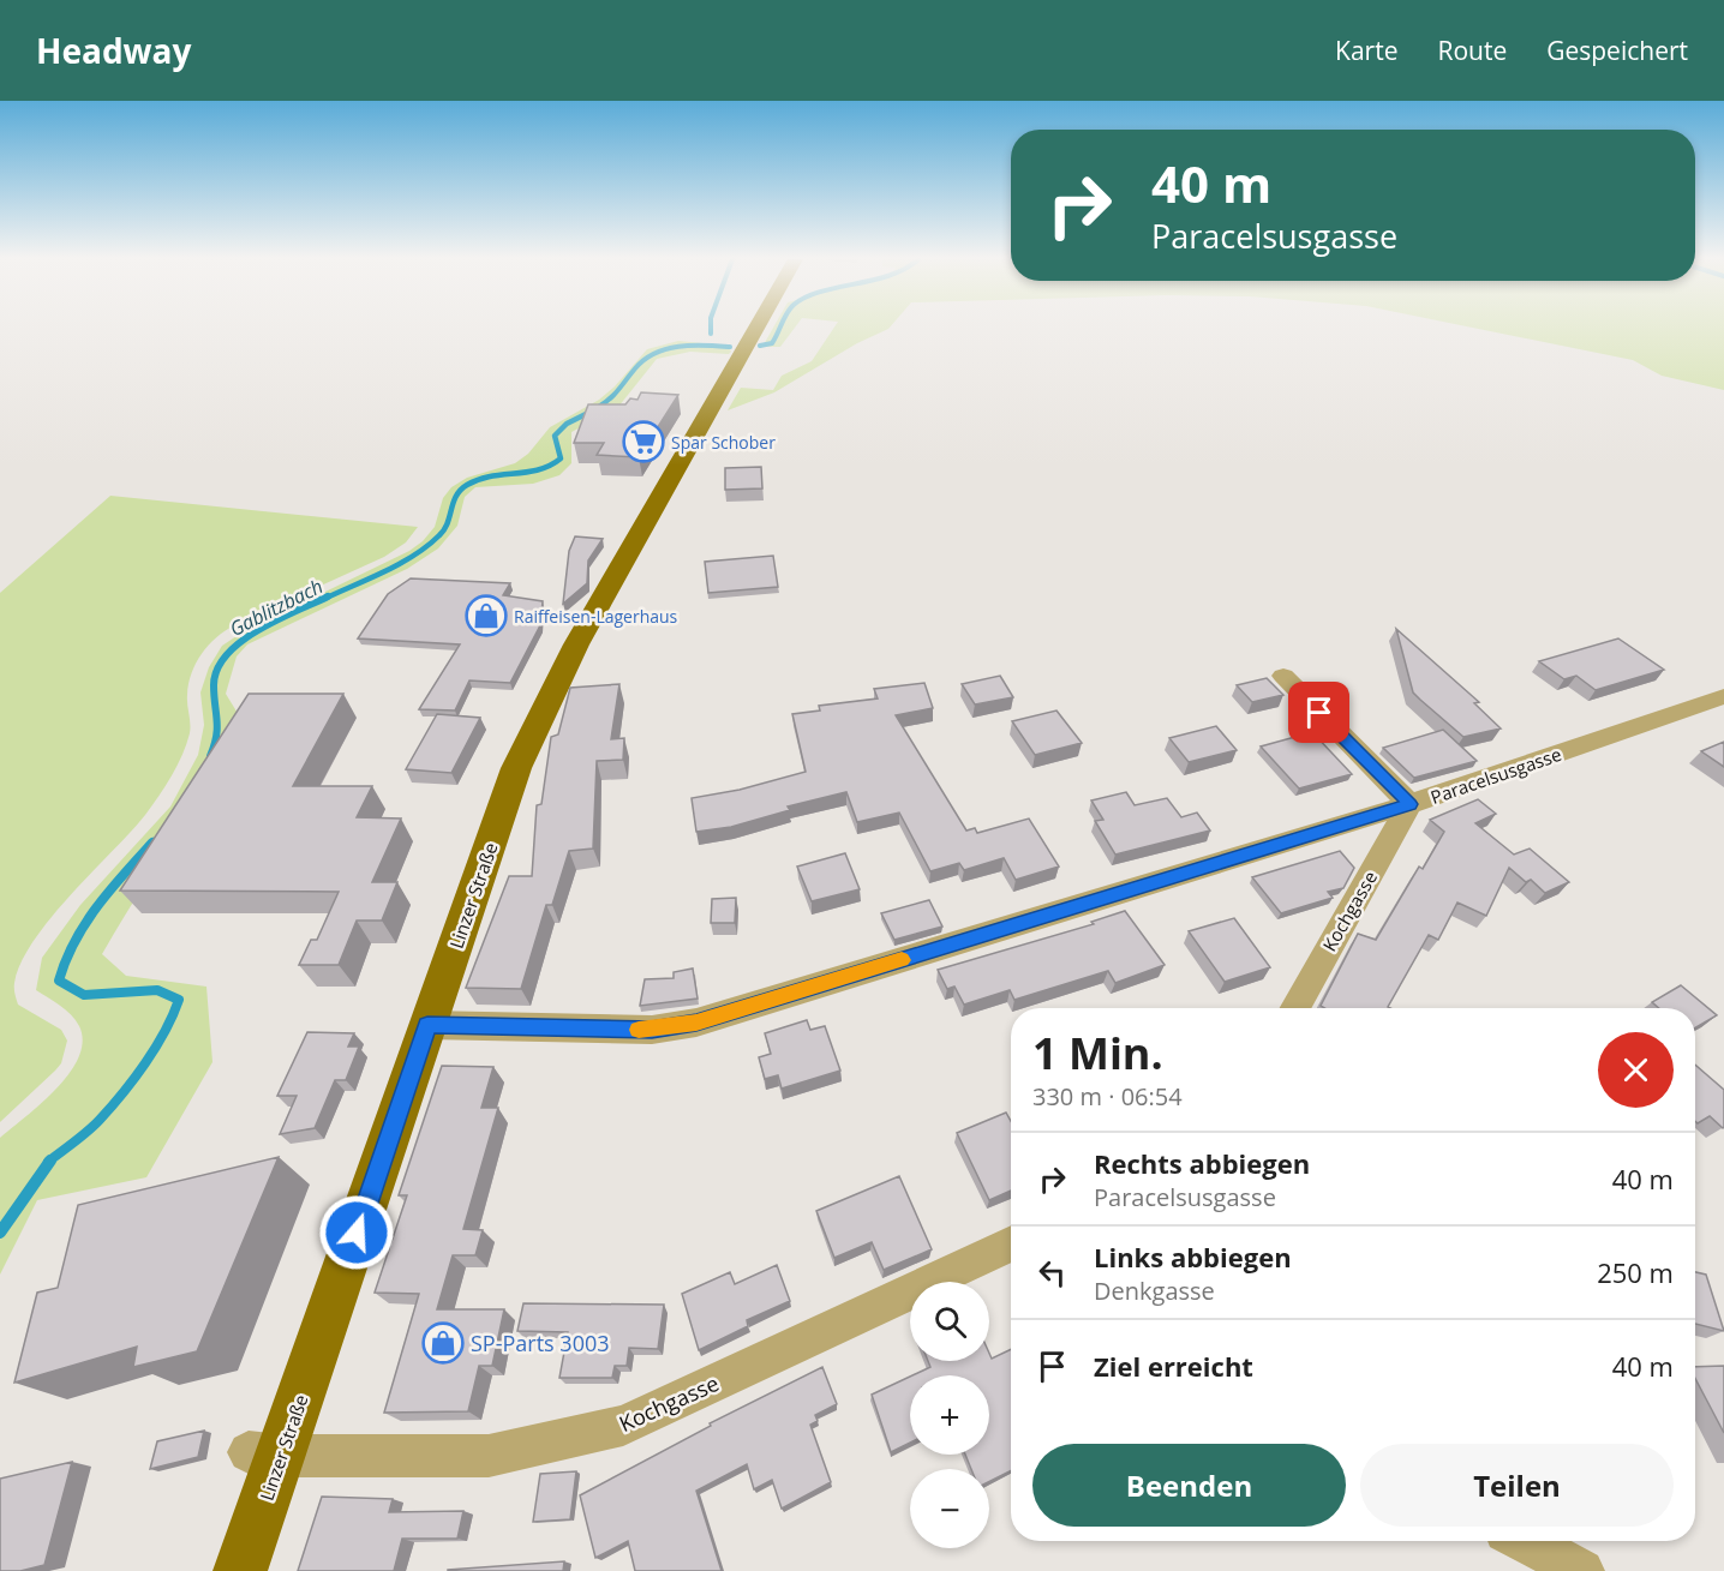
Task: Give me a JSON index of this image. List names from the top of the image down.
{
  "streets": {
    "main road": ["Linzer Straße"],
    "street": ["Paracelsusgasse", "Kochgasse"]
  },
  "crossings": [
    ["Paracelsusgasse", "Linzer Straße"],
    ["Paracelsusgasse", "Kochgasse"],
    ["Linzer Straße", "Kochgasse"]
  ],
  "water": ["Gablitzbach"],
  "places": {
    "supermarket": ["Spar Schober"],
    "shop": ["Raiffeisen-Lagerhaus", "SP-Parts 3003"]
  },
  "page": {
    "header": "Headway",
    "nav": ["Karte", "Route", "Gespeichert"],
    "turn": ["40 m", "Paracelsusgasse"],
    "heading": ["1 Min.", "330 m · 06:54"],
    "list": [
      {
        "name": "Rechts abbiegen",
        "note": "Paracelsusgasse",
        "value": "40 m"
      },
      {
        "name": "Links abbiegen",
        "note": "Denkgasse",
        "value": "250 m"
      },
      {
        "name": "Ziel erreicht",
        "value": "40 m"
      }
    ],
    "map_buttons": ["+", "−"],
    "buttons": ["Beenden", "Teilen"]
  }
}
